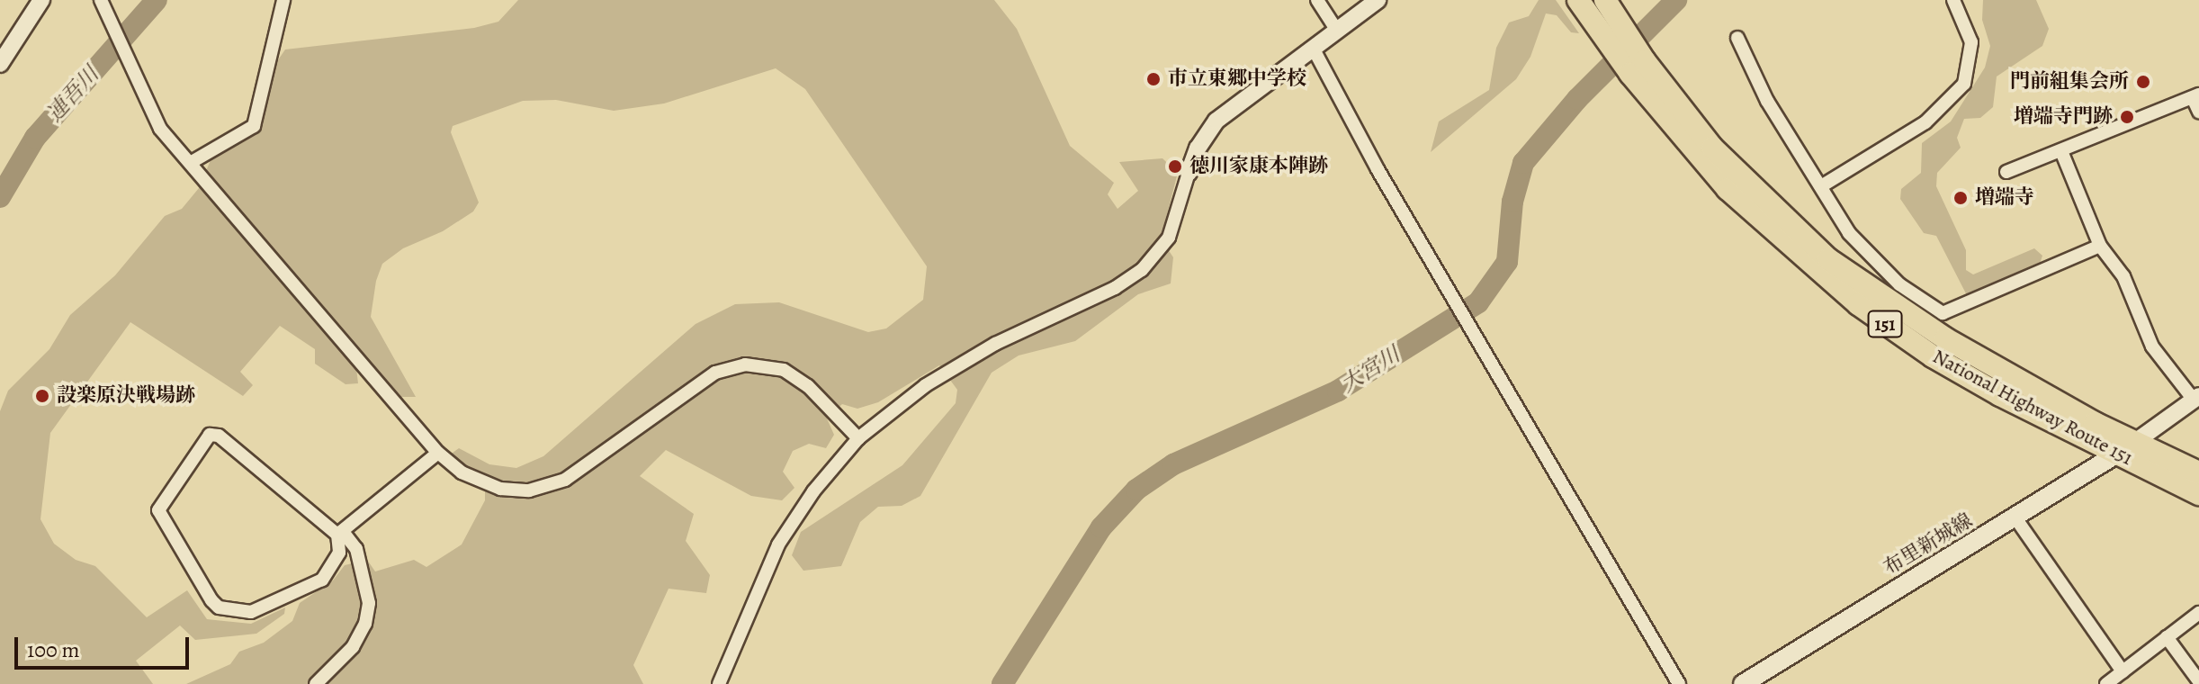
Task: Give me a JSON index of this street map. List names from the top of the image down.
{
  "streets": {
    "highway": ["151", "National Highway Route 151"],
    "main road": ["布里新城線"]
  },
  "crossings": [
    ["National Highway Route 151", "布里新城線"]
  ],
  "water": ["連吾川", "大宮川"],
  "places": [
    "市立東郷中学校",
    "門前組集会所",
    "増端寺門跡",
    "徳川家康本陣跡",
    "増端寺",
    "設楽原決戦場跡"
  ],
  "scale_bar": "100 m"
}
